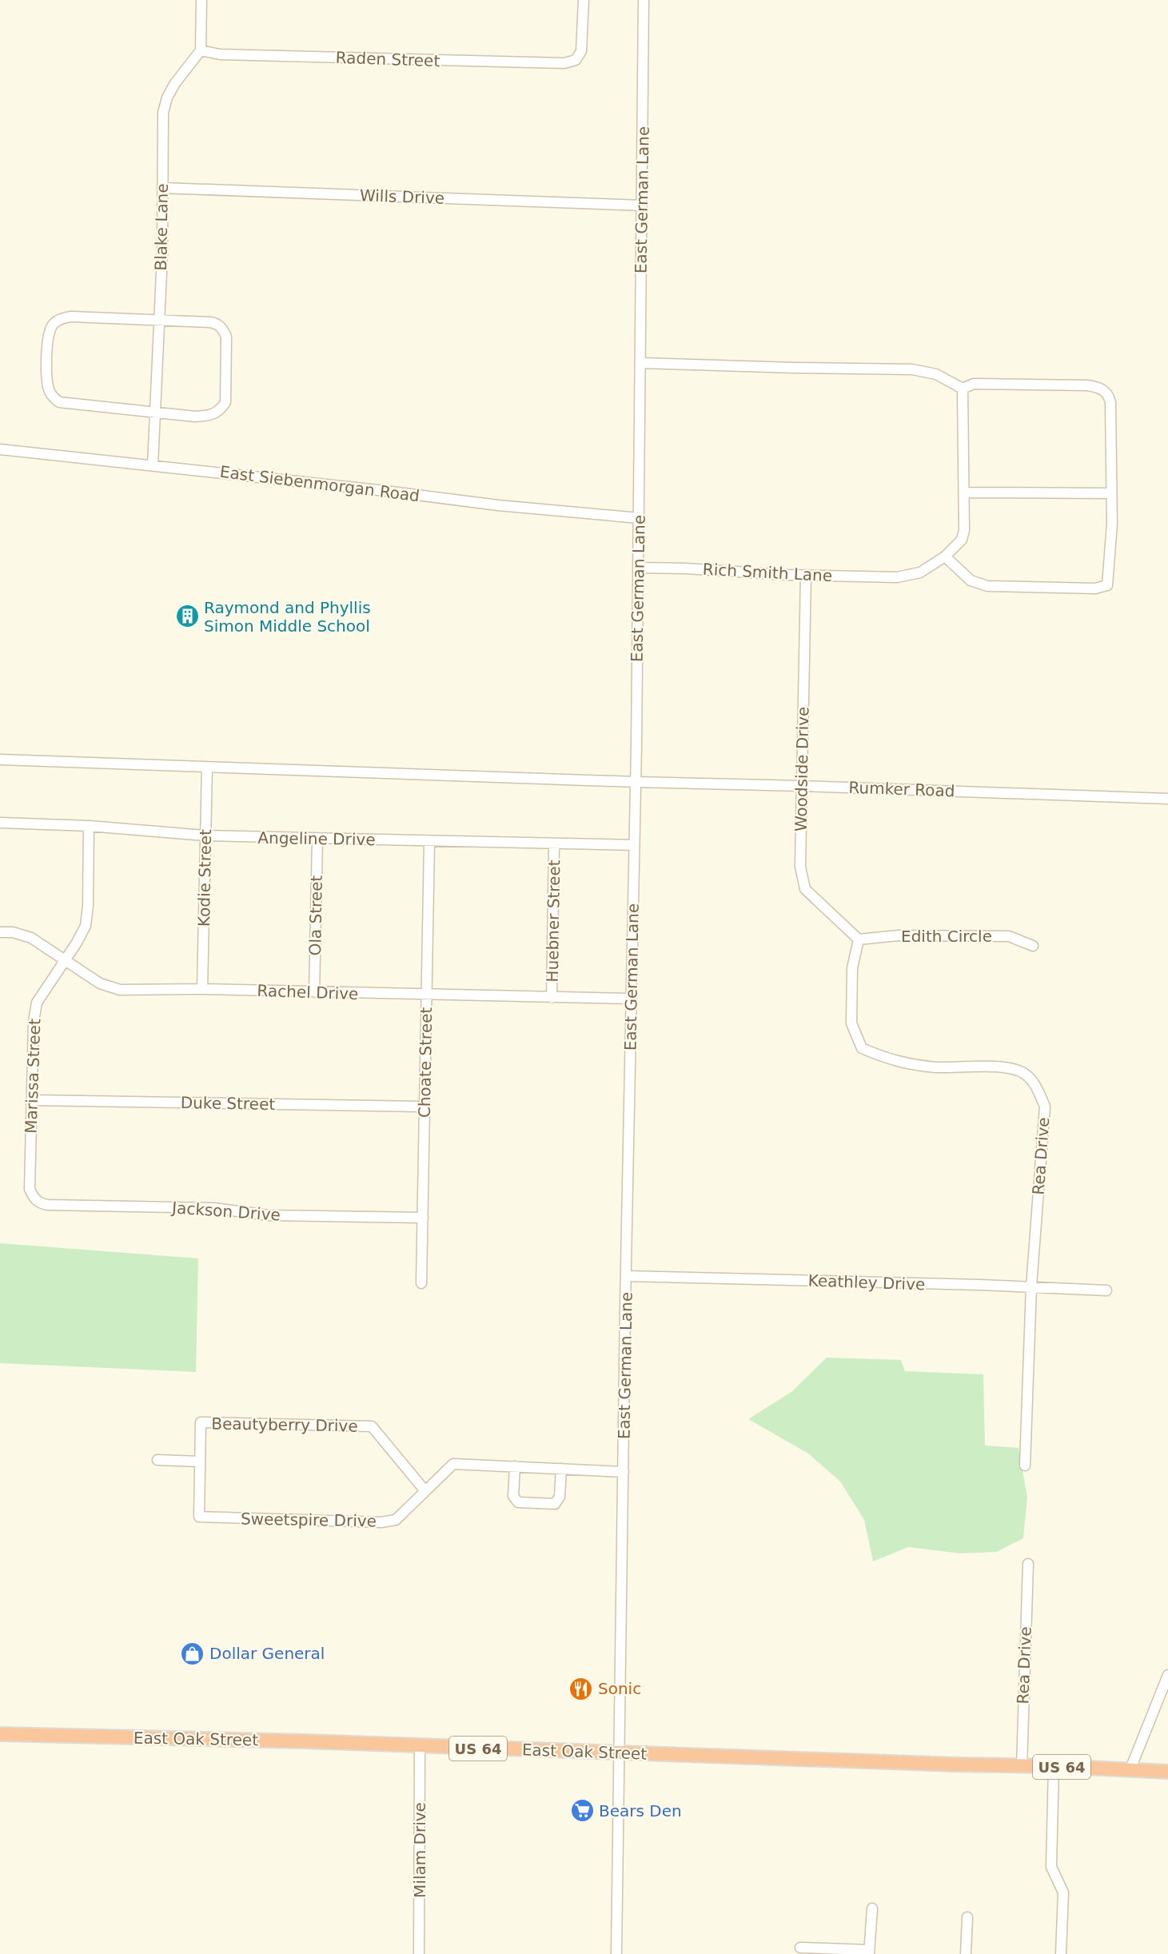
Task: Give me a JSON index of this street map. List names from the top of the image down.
{
  "streets": {
    "highway": ["East Oak Street", "US 64"],
    "street": [
      "Raden Street",
      "Wills Drive",
      "East German Lane",
      "Blake Lane",
      "East Siebenmorgan Road",
      "Rich Smith Lane",
      "Woodside Drive",
      "Rumker Road",
      "Angeline Drive",
      "Kodie Street",
      "Ola Street",
      "Huebner Street",
      "Edith Circle",
      "Rachel Drive",
      "Choate Street",
      "Marissa Street",
      "Duke Street",
      "Rea Drive",
      "Jackson Drive",
      "Keathley Drive",
      "Beautyberry Drive",
      "Sweetspire Drive",
      "Milam Drive"
    ]
  },
  "crossings": [
    ["Raden Street", "Blake Lane"],
    ["Wills Drive", "East German Lane"],
    ["Wills Drive", "Blake Lane"],
    ["East German Lane", "East Siebenmorgan Road"],
    ["East German Lane", "Rich Smith Lane"],
    ["East German Lane", "Rumker Road"],
    ["East German Lane", "Angeline Drive"],
    ["East German Lane", "Rachel Drive"],
    ["East German Lane", "Keathley Drive"],
    ["East German Lane", "East Oak Street"],
    ["Blake Lane", "East Siebenmorgan Road"],
    ["Rich Smith Lane", "Woodside Drive"],
    ["Woodside Drive", "Rumker Road"],
    ["Woodside Drive", "Edith Circle"],
    ["Woodside Drive", "Rea Drive"],
    ["Angeline Drive", "Kodie Street"],
    ["Angeline Drive", "Ola Street"],
    ["Angeline Drive", "Huebner Street"],
    ["Angeline Drive", "Choate Street"],
    ["Angeline Drive", "Marissa Street"],
    ["Kodie Street", "Rachel Drive"],
    ["Ola Street", "Rachel Drive"],
    ["Huebner Street", "Rachel Drive"],
    ["Edith Circle", "Rea Drive"],
    ["Rachel Drive", "Choate Street"],
    ["Rachel Drive", "Marissa Street"],
    ["Choate Street", "Duke Street"],
    ["Choate Street", "Jackson Drive"],
    ["Marissa Street", "Duke Street"],
    ["Marissa Street", "Jackson Drive"],
    ["Rea Drive", "Keathley Drive"],
    ["Rea Drive", "East Oak Street"],
    ["Beautyberry Drive", "Sweetspire Drive"],
    ["East Oak Street", "Milam Drive"]
  ],
  "places": {
    "building": ["Raymond and Phyllis Simon Middle School"],
    "shop": ["Dollar General"],
    "restaurant": ["Sonic"],
    "supermarket": ["Bears Den"]
  }
}
